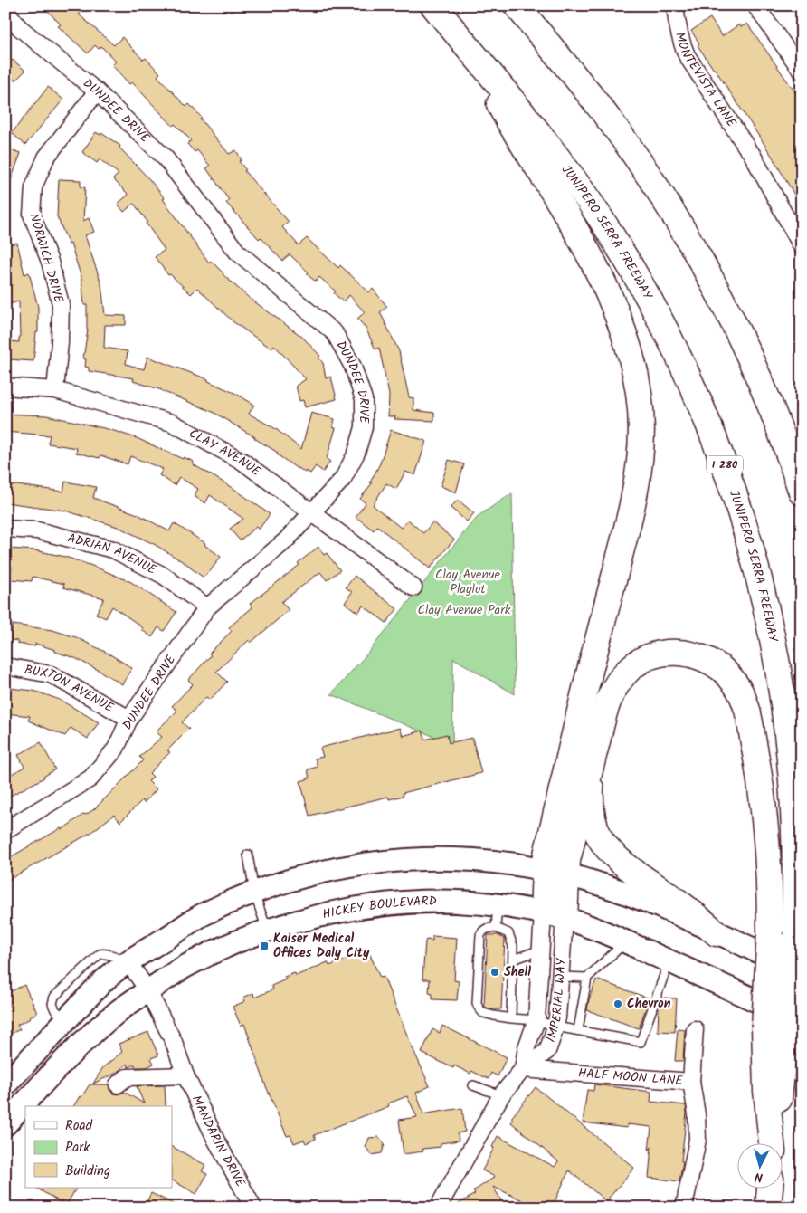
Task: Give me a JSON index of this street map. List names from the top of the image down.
{
  "streets": {
    "highway": ["JUNIPERO SERRA FREEWAY", "I 280"],
    "main road": ["HICKEY BOULEVARD"],
    "street": [
      "MONTEVISTA LANE",
      "DUNDEE DRIVE",
      "NORWICH DRIVE",
      "CLAY AVENUE",
      "ADRIAN AVENUE",
      "BUXTON AVENUE",
      "IMPERIAL WAY",
      "HALF MOON LANE",
      "MANDARIN DRIVE"
    ]
  },
  "crossings": [
    ["DUNDEE DRIVE", "NORWICH DRIVE"],
    ["DUNDEE DRIVE", "CLAY AVENUE"],
    ["DUNDEE DRIVE", "ADRIAN AVENUE"],
    ["DUNDEE DRIVE", "BUXTON AVENUE"],
    ["JUNIPERO SERRA FREEWAY", "HICKEY BOULEVARD"],
    ["NORWICH DRIVE", "CLAY AVENUE"],
    ["HICKEY BOULEVARD", "IMPERIAL WAY"],
    ["HICKEY BOULEVARD", "MANDARIN DRIVE"],
    ["IMPERIAL WAY", "HALF MOON LANE"]
  ],
  "parks": ["Clay Avenue Playlot", "Clay Avenue Park"],
  "places": {
    "transit": ["Kaiser Medical Offices Daly City"],
    "other": ["Shell", "Chevron"]
  },
  "legend": ["Road", "Park", "Building"],
  "north": "bottom"
}
